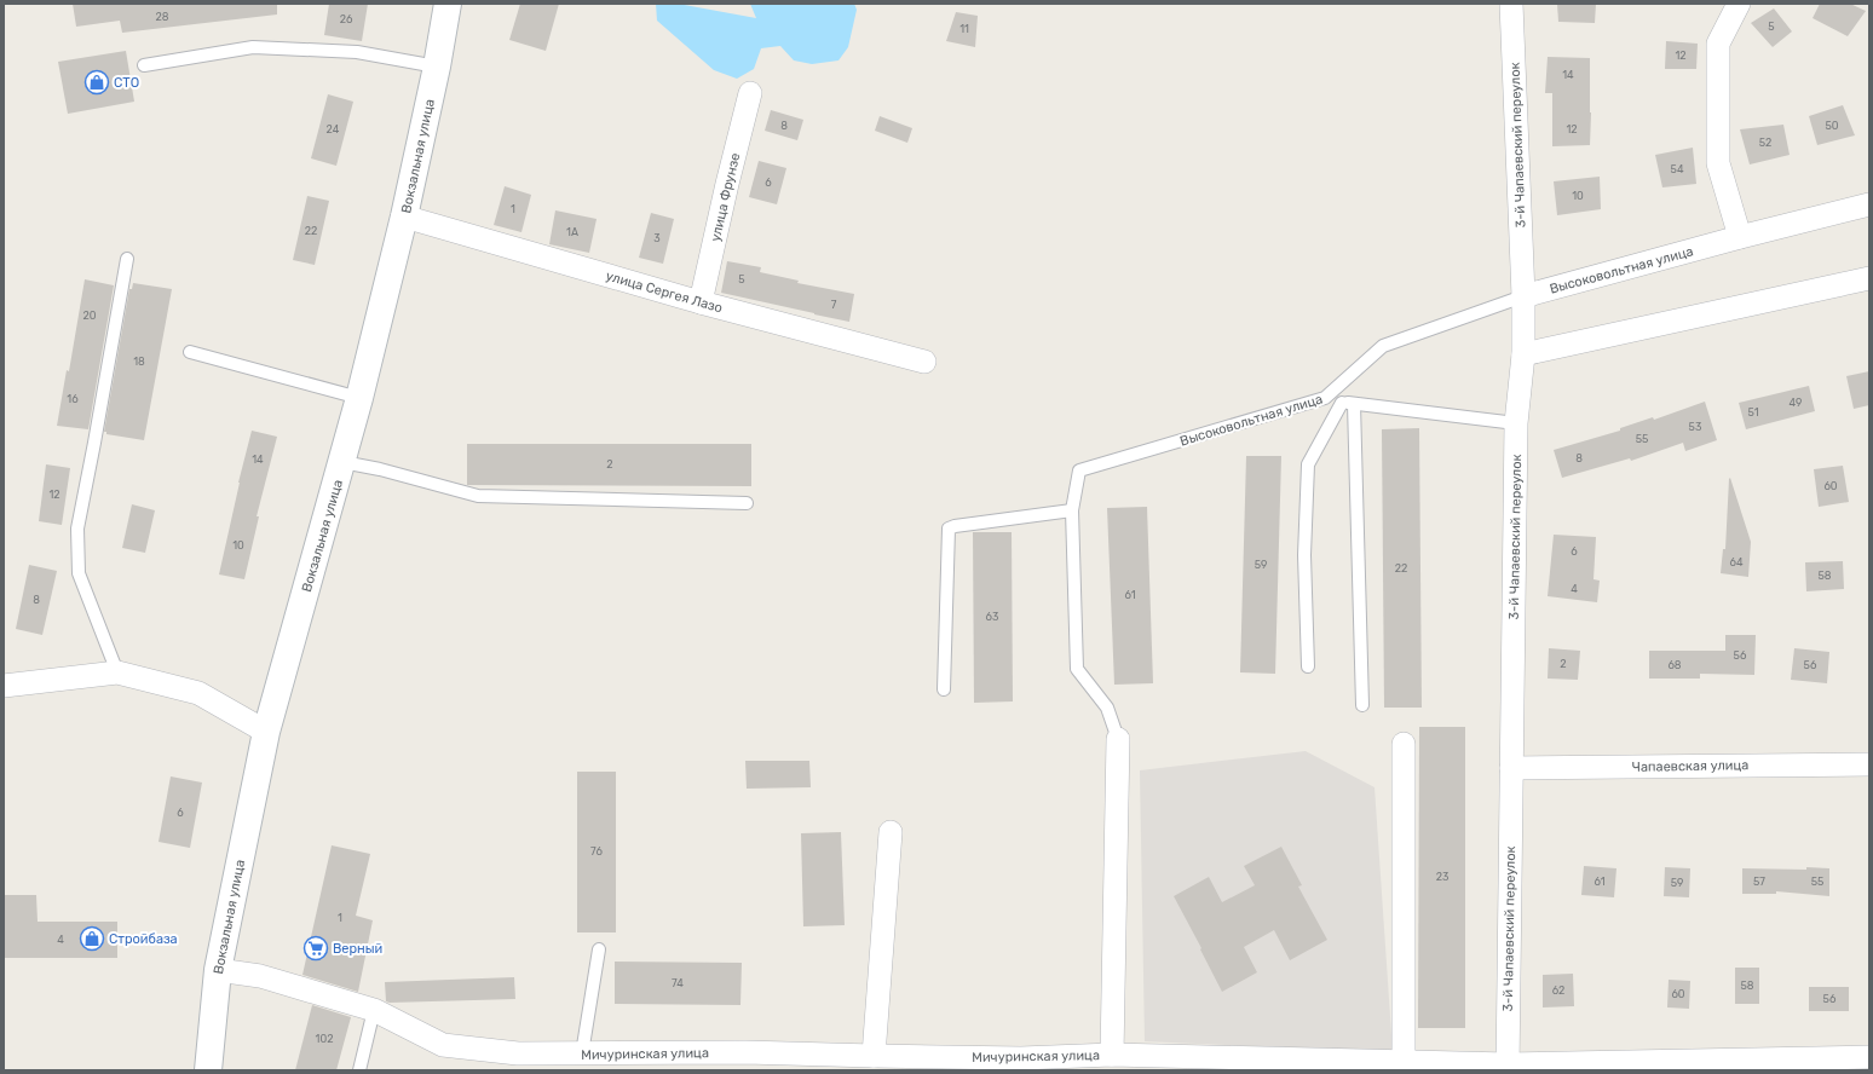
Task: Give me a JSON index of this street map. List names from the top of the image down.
{
  "streets": {
    "main road": ["Вокзальная улица"],
    "street": [
      "3-й Чапаевский переулок",
      "улица Фрунзе",
      "Высоковольтная улица",
      "улица Сергея Лазо",
      "Чапаевская улица",
      "Мичуринская улица"
    ]
  },
  "crossings": [
    ["3-й Чапаевский переулок", "Высоковольтная улица"],
    ["3-й Чапаевский переулок", "Чапаевская улица"],
    ["3-й Чапаевский переулок", "Мичуринская улица"],
    ["Вокзальная улица", "улица Сергея Лазо"],
    ["Вокзальная улица", "Мичуринская улица"],
    ["улица Фрунзе", "улица Сергея Лазо"]
  ],
  "places": {
    "shop": ["СТО", "Стройбаза"],
    "supermarket": ["Верный"]
  },
  "house_numbers": [
    "28",
    "26",
    "5",
    "11",
    "12",
    "14",
    "8",
    "50",
    "24",
    "12",
    "52",
    "54",
    "6",
    "10",
    "1",
    "22",
    "1А",
    "3",
    "5",
    "7",
    "20",
    "18",
    "16",
    "49",
    "51",
    "53",
    "55",
    "8",
    "14",
    "2",
    "60",
    "12",
    "10",
    "6",
    "64",
    "59",
    "22",
    "58",
    "4",
    "61",
    "8",
    "63",
    "56",
    "2",
    "68",
    "56",
    "6",
    "76",
    "23",
    "61",
    "57",
    "55",
    "59",
    "1",
    "4",
    "74",
    "58",
    "62",
    "60",
    "56",
    "102"
  ]
}
